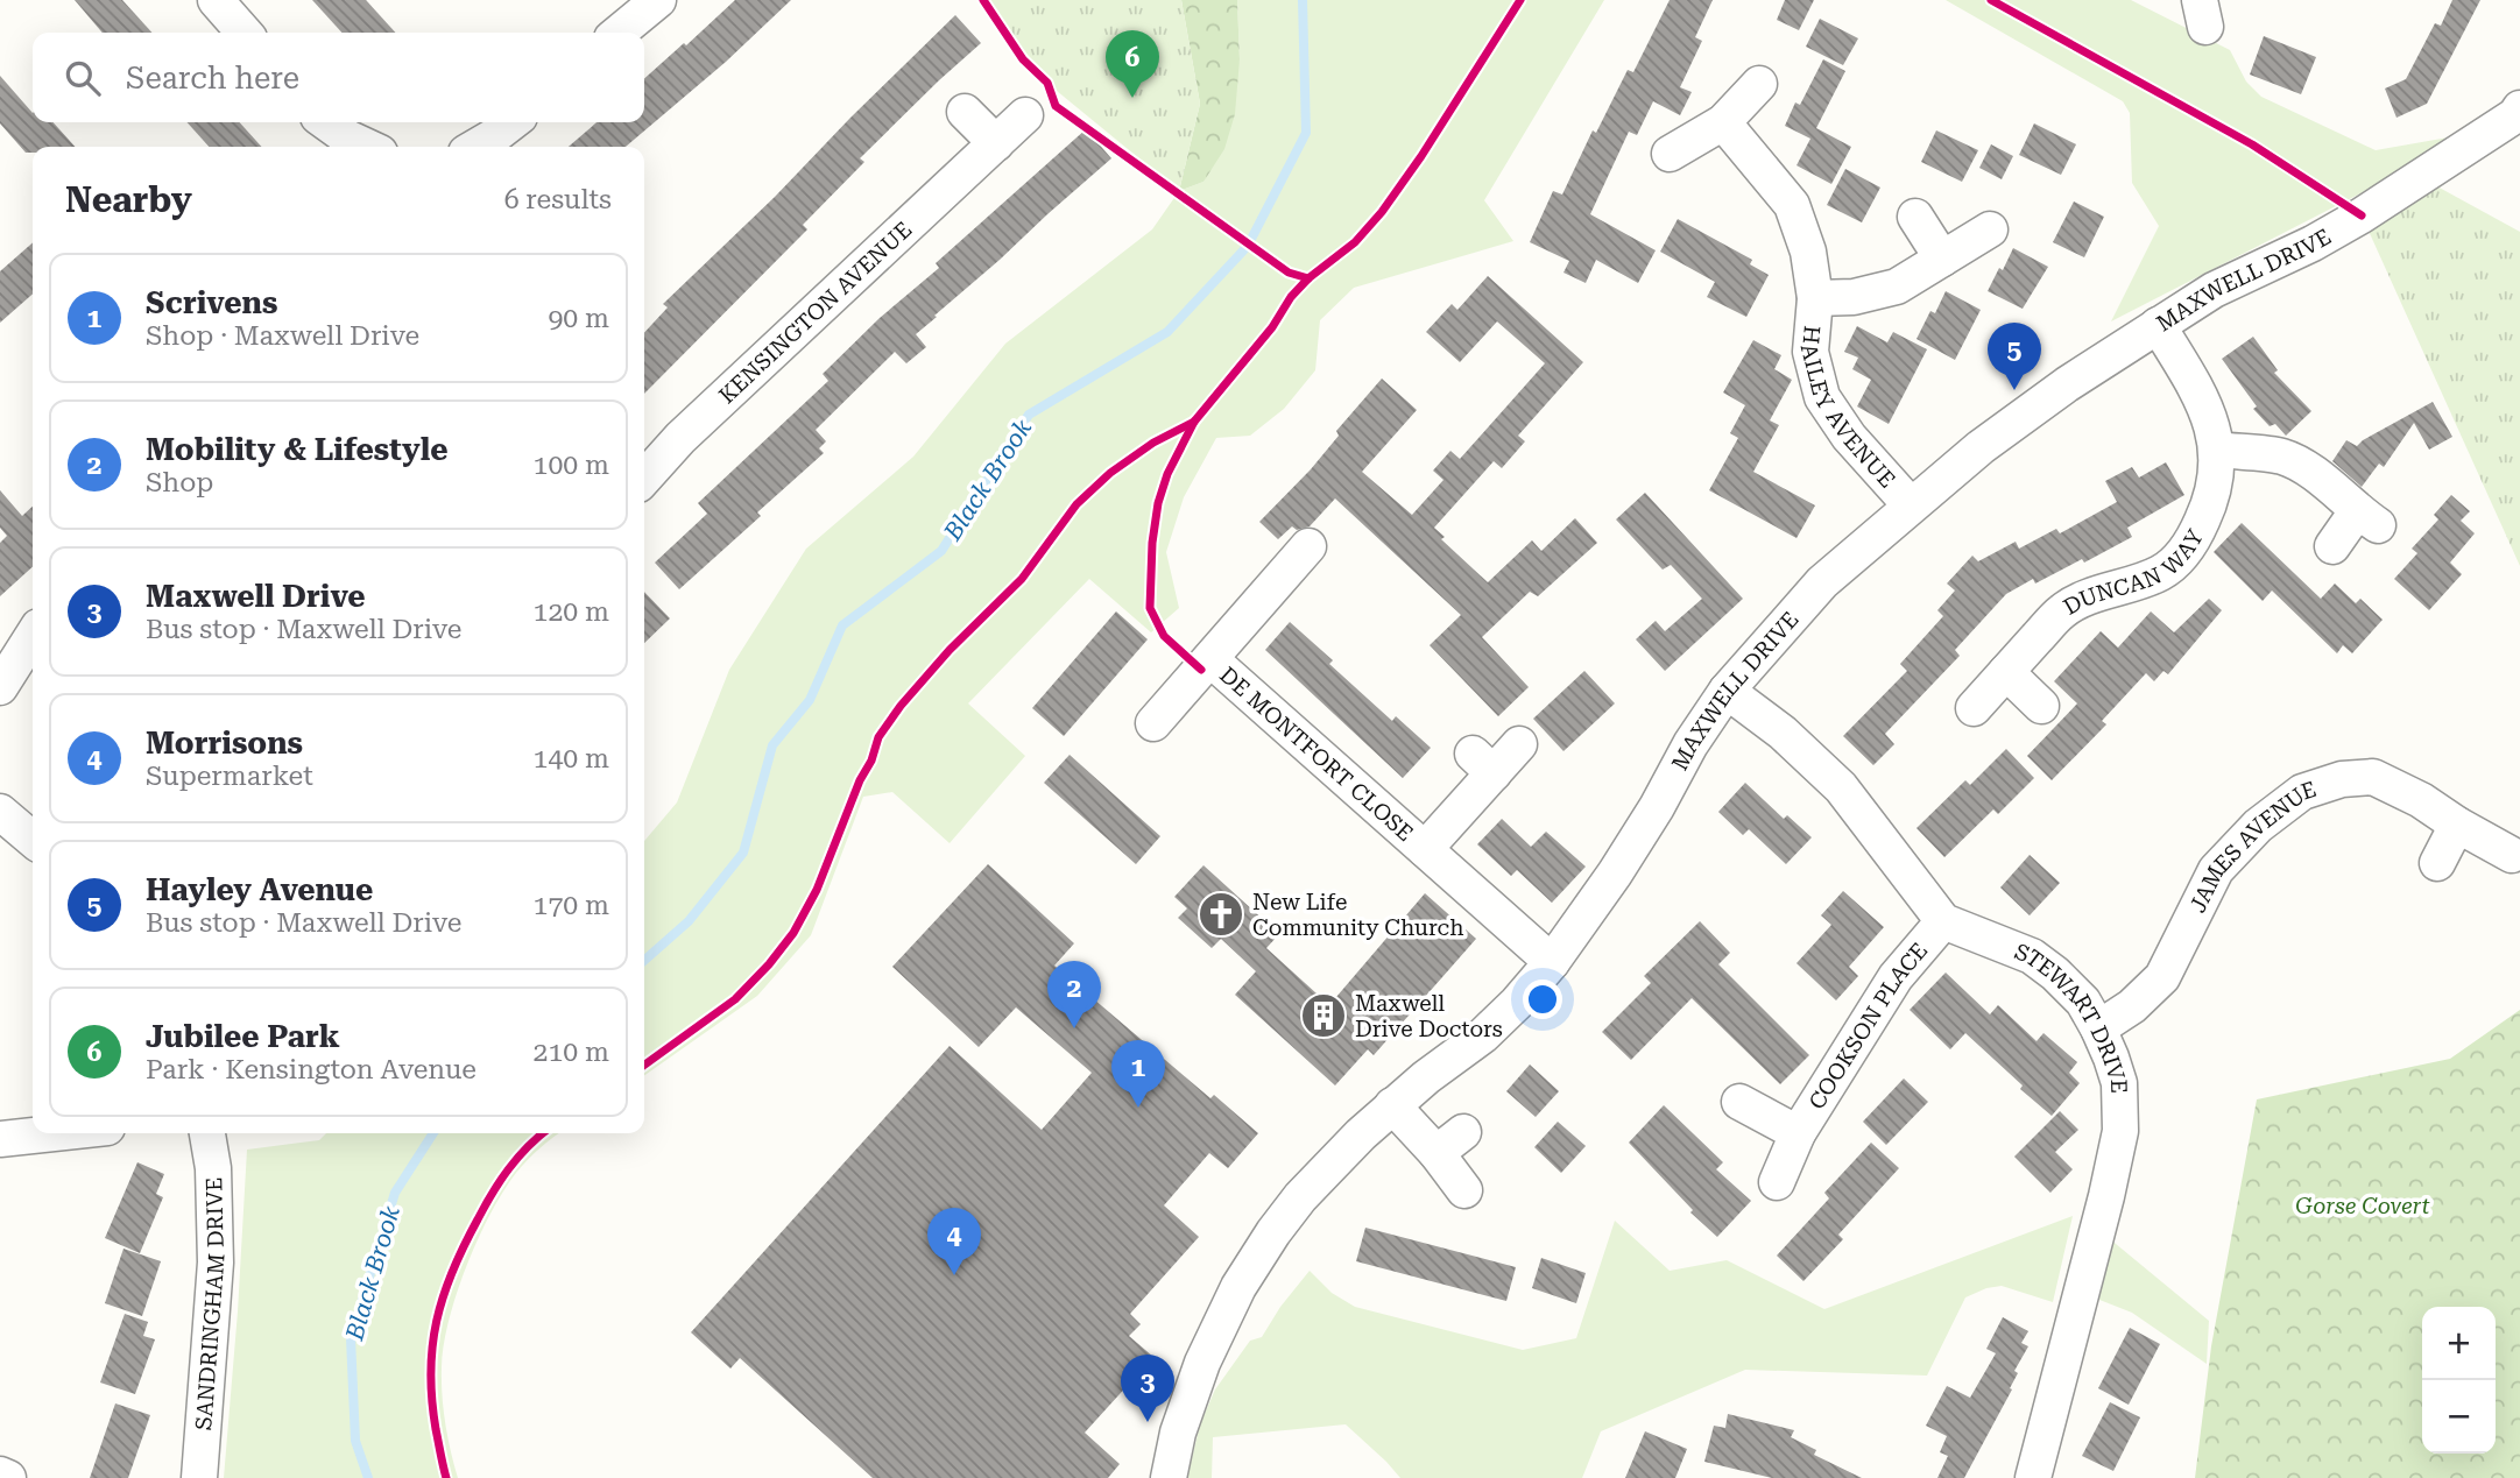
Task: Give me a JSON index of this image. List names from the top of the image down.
{
  "streets": {
    "street": [
      "MAXWELL DRIVE",
      "KENSINGTON AVENUE",
      "HAILEY AVENUE",
      "DUNCAN WAY",
      "DE MONTFORT CLOSE",
      "JAMES AVENUE",
      "STEWART DRIVE",
      "COOKSON PLACE",
      "SANDRINGHAM DRIVE"
    ]
  },
  "crossings": [
    ["MAXWELL DRIVE", "HAILEY AVENUE"],
    ["MAXWELL DRIVE", "DUNCAN WAY"],
    ["MAXWELL DRIVE", "DE MONTFORT CLOSE"],
    ["JAMES AVENUE", "STEWART DRIVE"],
    ["STEWART DRIVE", "COOKSON PLACE"]
  ],
  "water": ["Black Brook"],
  "parks": ["Gorse Covert"],
  "places": {
    "church": ["New Life Community Church"],
    "building": ["Maxwell Drive Doctors"]
  },
  "page": {
    "pins": [
      "6",
      "5",
      "2",
      "1",
      "4",
      "3"
    ],
    "search": "Search here",
    "heading": ["Nearby", "6 results"],
    "list": [
      {
        "mark": "1",
        "name": "Scrivens",
        "note": "Shop · Maxwell Drive",
        "value": "90 m"
      },
      {
        "mark": "2",
        "name": "Mobility & Lifestyle",
        "note": "Shop",
        "value": "100 m"
      },
      {
        "mark": "3",
        "name": "Maxwell Drive",
        "note": "Bus stop · Maxwell Drive",
        "value": "120 m"
      },
      {
        "mark": "4",
        "name": "Morrisons",
        "note": "Supermarket",
        "value": "140 m"
      },
      {
        "mark": "5",
        "name": "Hayley Avenue",
        "note": "Bus stop · Maxwell Drive",
        "value": "170 m"
      },
      {
        "mark": "6",
        "name": "Jubilee Park",
        "note": "Park · Kensington Avenue",
        "value": "210 m"
      }
    ],
    "map_buttons": ["+", "−"]
  }
}
